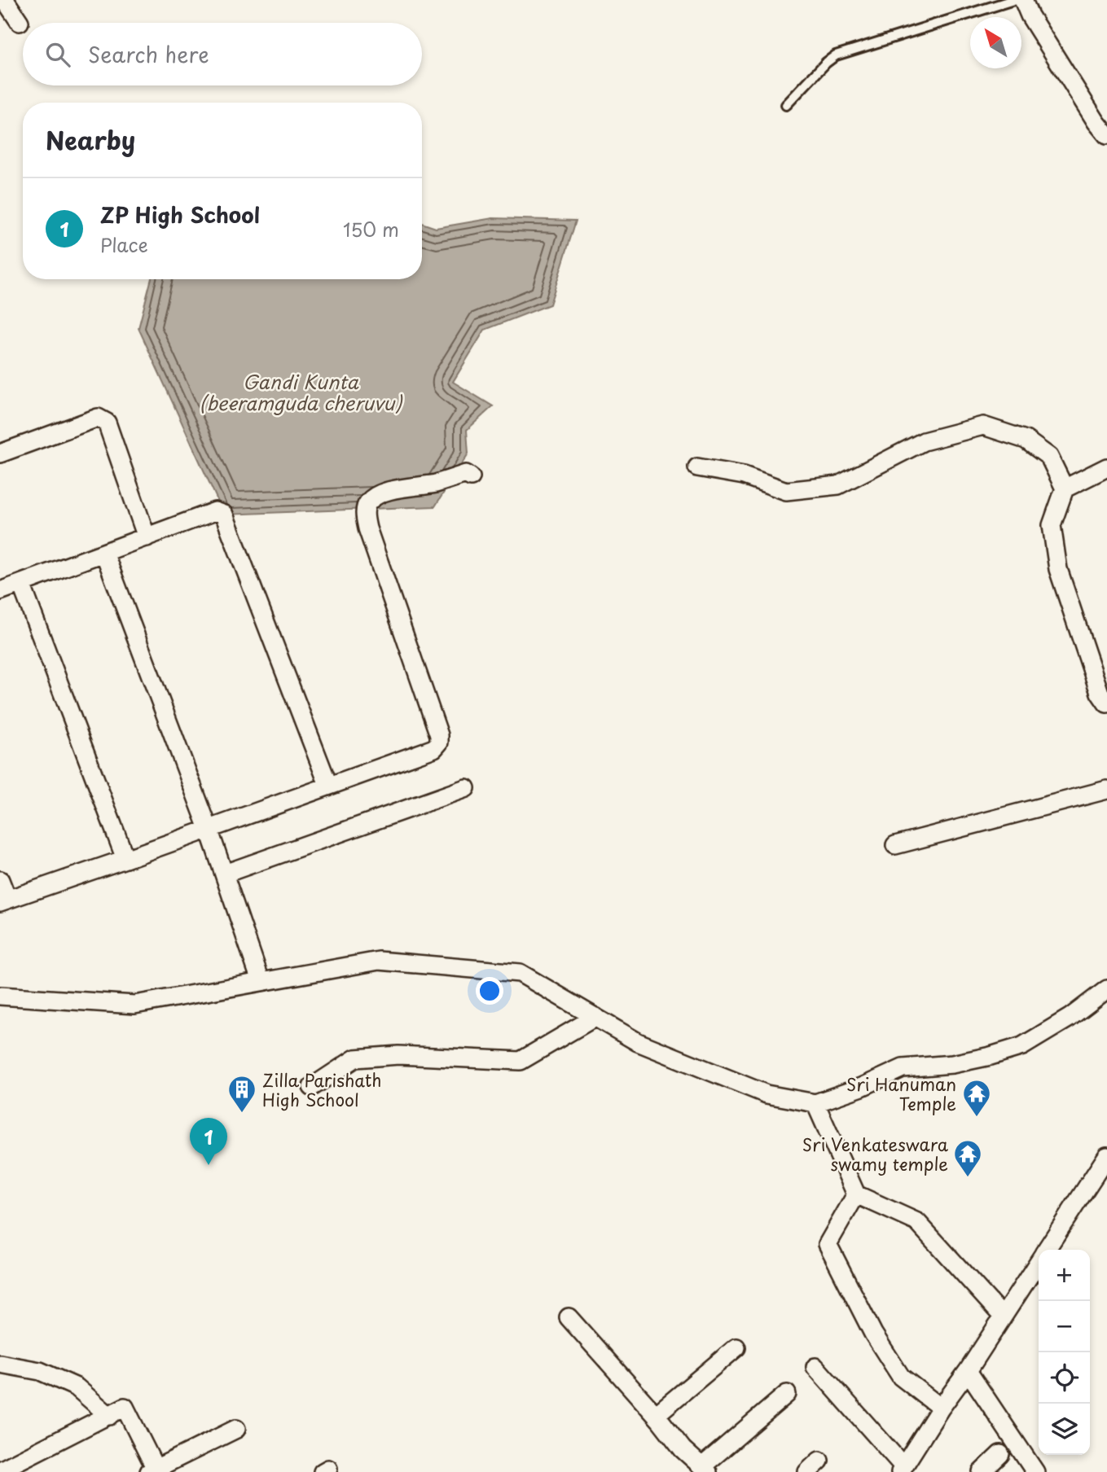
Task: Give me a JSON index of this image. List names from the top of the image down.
{
  "water": ["Gandi Kunta (beeramguda cheruvu)"],
  "places": {
    "building": ["Zilla Parishath High School"],
    "temple": ["Sri Hanuman Temple", "Sri Venkateswara swamy temple"]
  },
  "north": "top left",
  "page": {
    "search": "Search here",
    "heading": "Nearby",
    "list": [
      {
        "mark": "1",
        "name": "ZP High School",
        "note": "Place",
        "value": "150 m"
      }
    ],
    "pins": "1",
    "map_buttons": ["+", "−"]
  }
}
